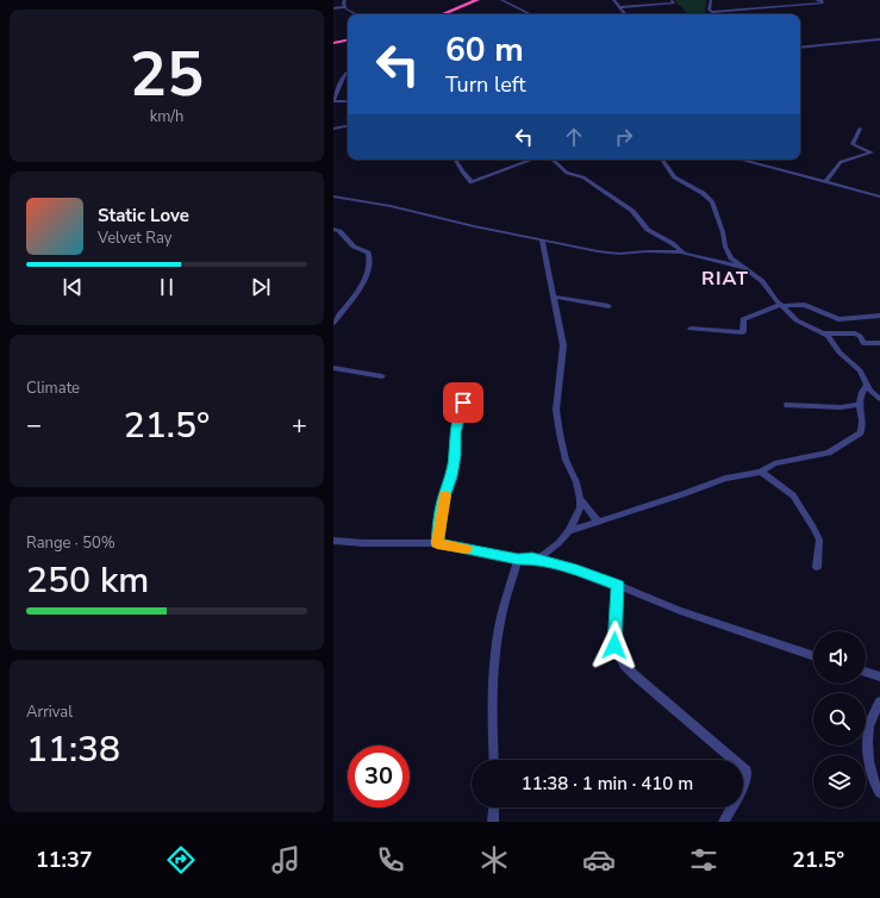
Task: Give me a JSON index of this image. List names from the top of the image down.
{
  "districts": ["RIAT"],
  "page": {
    "tile": [
      ["25", "km/h"],
      "Climate",
      ["Range · 50%", "250 km"],
      ["Arrival", "11:38"]
    ],
    "turn": ["60 m", "Turn left"],
    "song": ["Static Love", "Velvet Ray"],
    "heat": ["−", "21.5°", "+"],
    "limit": "30",
    "trip": "11:38 · 1 min · 410 m",
    "tabs": ["11:37", "21.5°"]
  }
}
